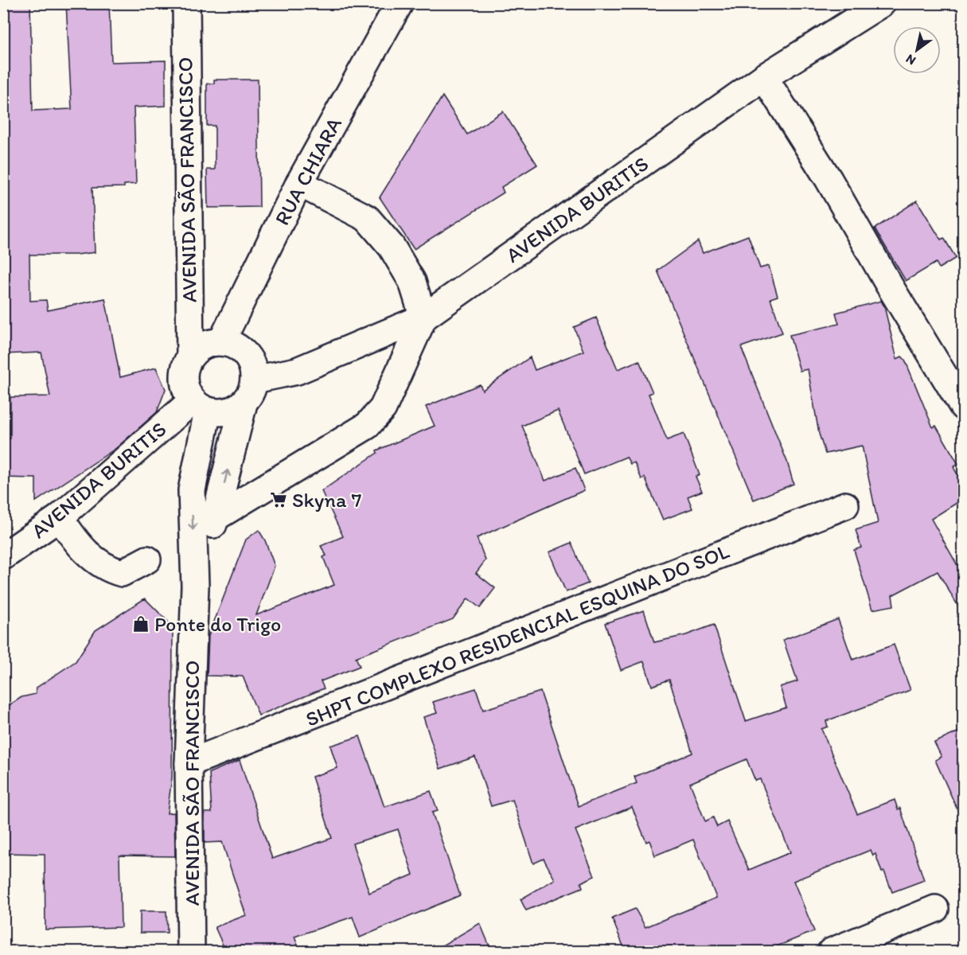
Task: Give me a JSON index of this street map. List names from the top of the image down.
{
  "streets": {
    "street": [
      "RUA CHIARA",
      "AVENIDA SÃO FRANCISCO",
      "AVENIDA BURITIS",
      "SHPT COMPLEXO RESIDENCIAL ESQUINA DO SOL"
    ]
  },
  "crossings": [
    ["RUA CHIARA", "AVENIDA SÃO FRANCISCO"],
    ["RUA CHIARA", "AVENIDA BURITIS"],
    ["AVENIDA SÃO FRANCISCO", "AVENIDA BURITIS"],
    ["AVENIDA SÃO FRANCISCO", "SHPT COMPLEXO RESIDENCIAL ESQUINA DO SOL"]
  ],
  "places": {
    "supermarket": ["Skyna 7"],
    "shop": ["Ponte do Trigo"]
  },
  "north": "bottom left"
}
